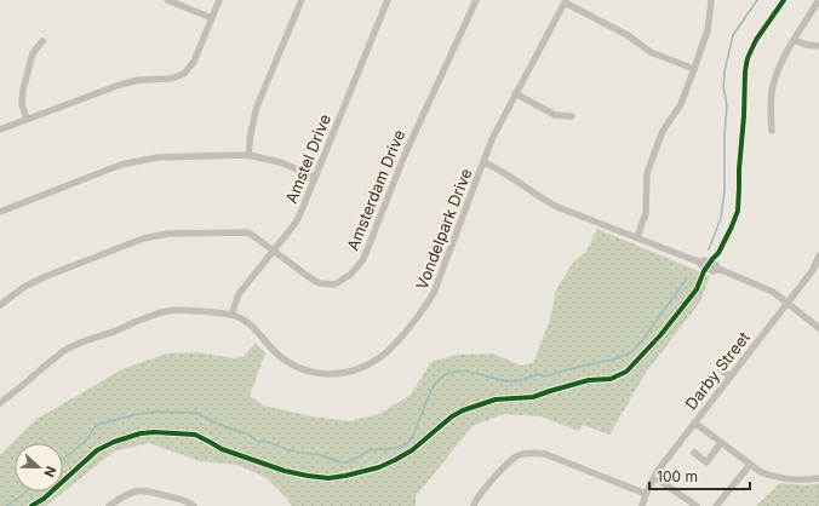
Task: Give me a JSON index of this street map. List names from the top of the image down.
{
  "streets": {
    "street": [
      "Amstel Drive",
      "Amsterdam Drive",
      "Vondelpark Drive",
      "Darby Street"
    ]
  },
  "crossings": [
    ["Amstel Drive", "Amsterdam Drive"],
    ["Amstel Drive", "Vondelpark Drive"]
  ],
  "scale_bar": "100 m",
  "north": "right"
}
